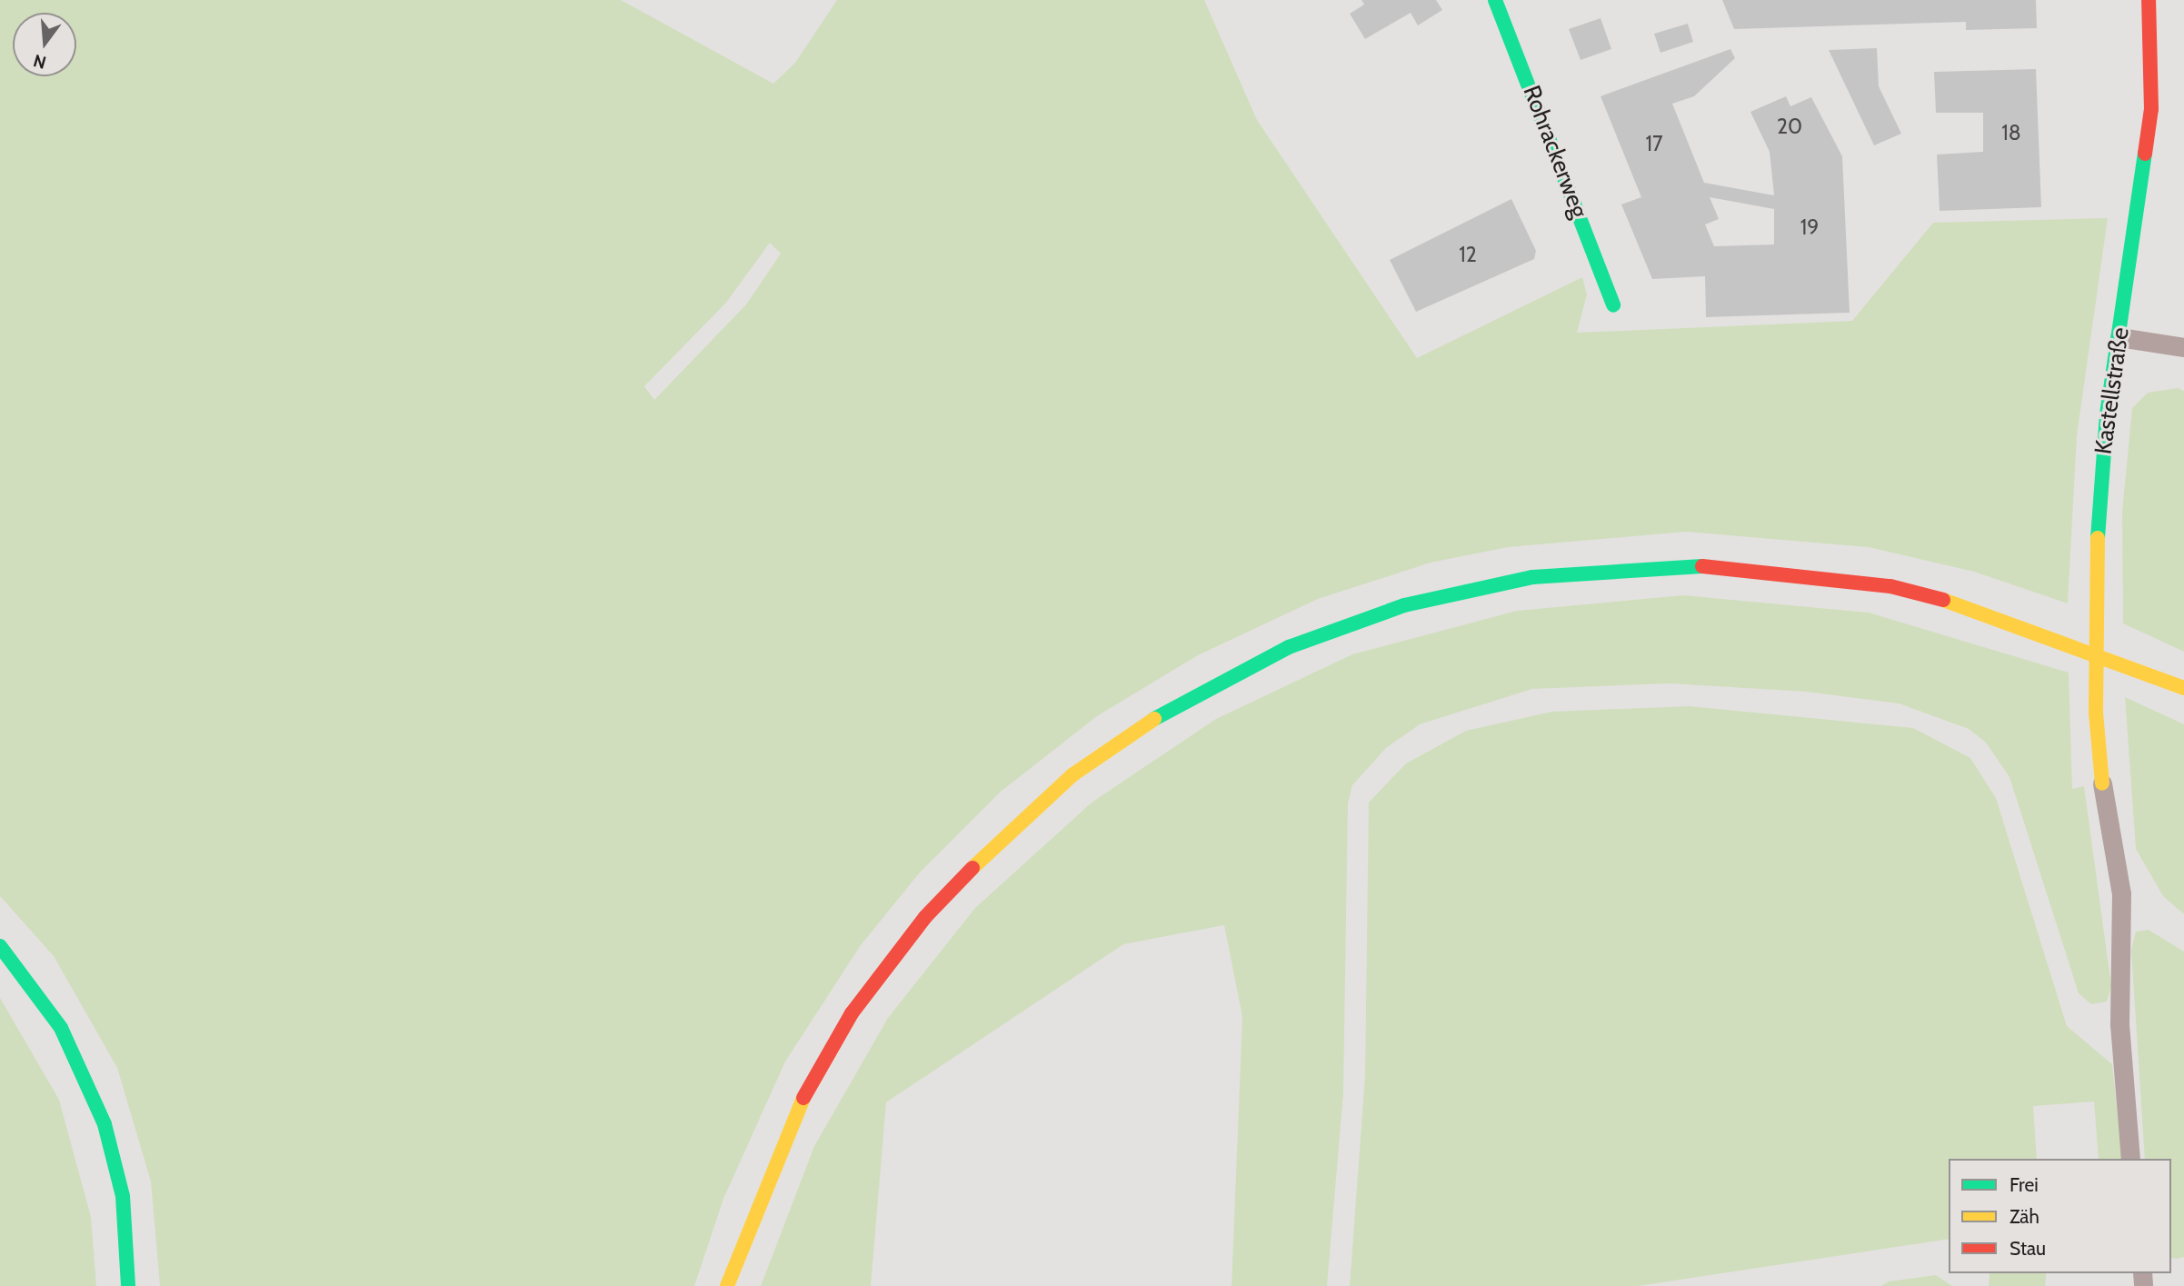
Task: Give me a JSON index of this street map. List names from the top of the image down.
{
  "streets": {
    "main road": ["Rohrackerweg", "Kastellstraße"]
  },
  "house_numbers": [
    "20",
    "18",
    "17",
    "19",
    "12"
  ],
  "legend": ["Frei", "Zäh", "Stau"],
  "north": "bottom"
}
